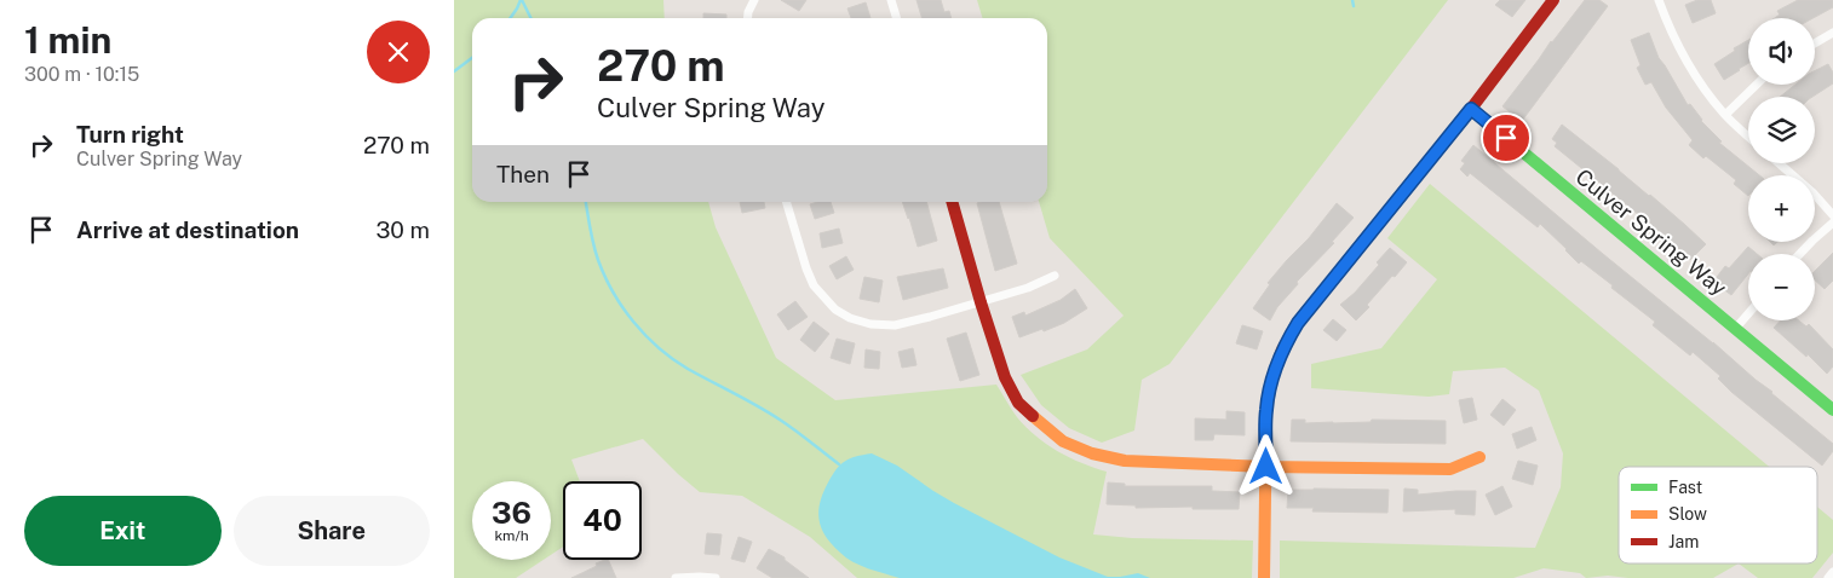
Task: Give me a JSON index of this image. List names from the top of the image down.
{
  "streets": {
    "street": ["Culver Spring Way"]
  },
  "legend": ["Fast", "Slow", "Jam"],
  "page": {
    "heading": ["1 min", "300 m · 10:15"],
    "map_buttons": ["+", "−"],
    "turn": ["270 m", "Culver Spring Way"],
    "list": [
      {
        "name": "Turn right",
        "note": "Culver Spring Way",
        "value": "270 m"
      },
      {
        "name": "Arrive at destination",
        "value": "30 m"
      }
    ],
    "then": "Then",
    "speed": "36 km/h",
    "limit": "40",
    "buttons": ["Exit", "Share"]
  }
}
